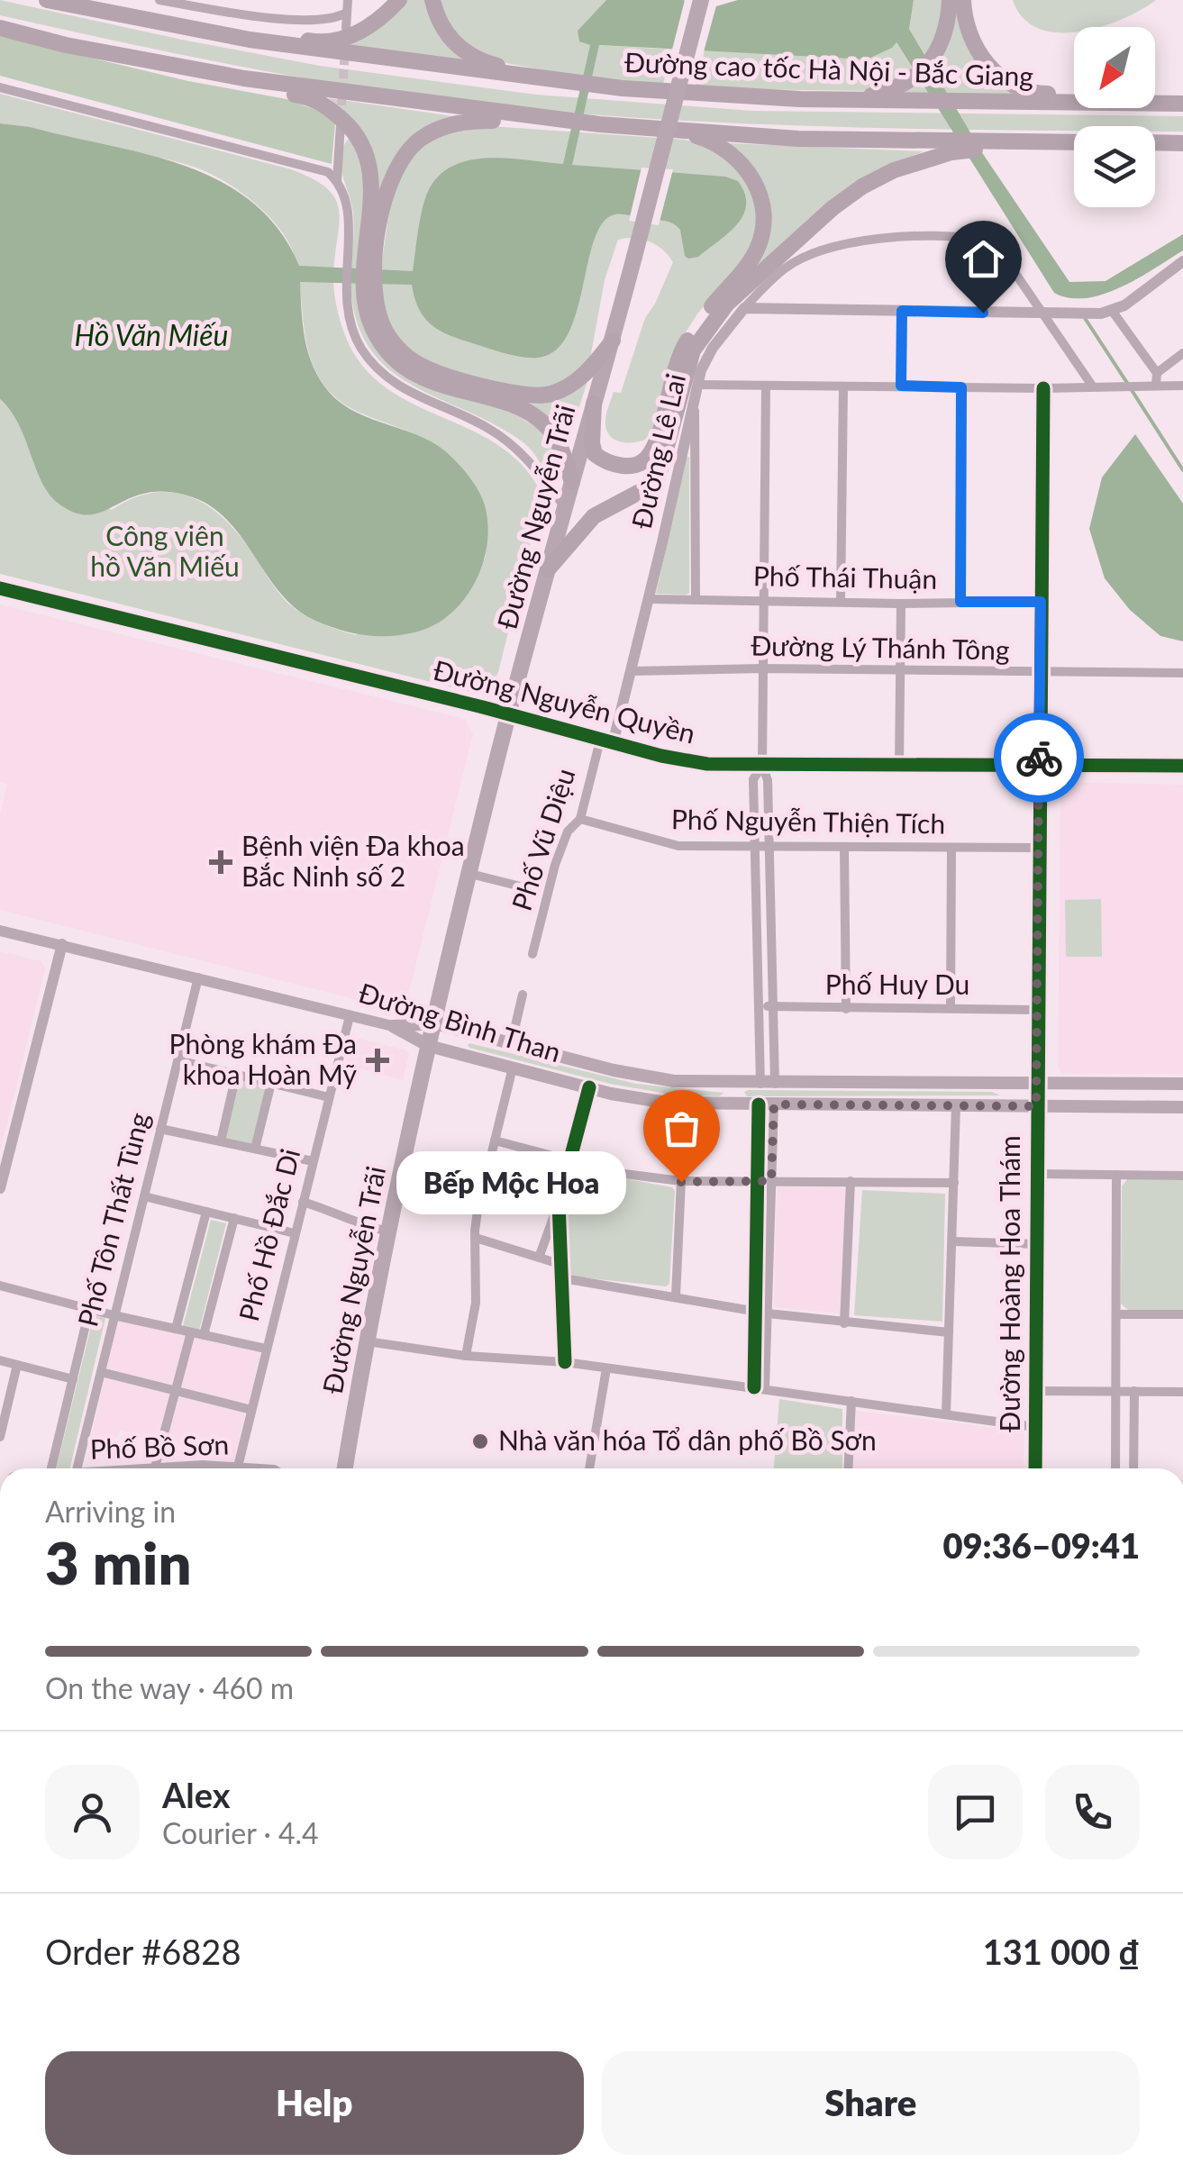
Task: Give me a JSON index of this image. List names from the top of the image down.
{
  "streets": {
    "highway": ["Đường cao tốc Hà Nội - Bắc Giang", "Đường Nguyễn Trãi"],
    "main road": ["Đường Bình Than"],
    "street": [
      "Đường Lê Lai",
      "Phố Thái Thuận",
      "Đường Lý Thánh Tông",
      "Đường Nguyễn Quyền",
      "Phố Nguyễn Thiện Tích",
      "Phố Vũ Diệu",
      "Phố Huy Du",
      "Phố Tôn Thất Tùng",
      "Phố Hồ Đắc Di",
      "Đường Hoàng Hoa Thám",
      "Phố Bồ Sơn"
    ]
  },
  "crossings": [
    ["Đường Lê Lai", "Phố Thái Thuận"],
    ["Đường Lê Lai", "Đường Lý Thánh Tông"],
    ["Đường Lê Lai", "Đường Nguyễn Quyền"],
    ["Đường Nguyễn Trãi", "Đường Nguyễn Quyền"],
    ["Đường Nguyễn Trãi", "Đường Bình Than"],
    ["Phố Thái Thuận", "Đường Hoàng Hoa Thám"],
    ["Đường Lý Thánh Tông", "Đường Hoàng Hoa Thám"],
    ["Đường Nguyễn Quyền", "Phố Vũ Diệu"],
    ["Đường Nguyễn Quyền", "Đường Hoàng Hoa Thám"],
    ["Phố Nguyễn Thiện Tích", "Phố Vũ Diệu"],
    ["Phố Nguyễn Thiện Tích", "Đường Hoàng Hoa Thám"],
    ["Phố Huy Du", "Đường Hoàng Hoa Thám"],
    ["Đường Bình Than", "Phố Tôn Thất Tùng"],
    ["Đường Bình Than", "Phố Hồ Đắc Di"],
    ["Đường Bình Than", "Đường Hoàng Hoa Thám"]
  ],
  "water": ["Hồ Văn Miếu"],
  "parks": ["Công viên hồ Văn Miếu"],
  "places": {
    "health": ["Bệnh viện Đa khoa Bắc Ninh số 2", "Phòng khám Đa khoa Hoàn Mỹ"],
    "other": ["Bếp Mộc Hoa", "Nhà văn hóa Tổ dân phố Bồ Sơn"]
  },
  "north": "bottom left",
  "page": {
    "bubble": "Bếp Mộc Hoa",
    "heading": ["3 min", "Arriving in", "09:36–09:41"],
    "panel": [
      "Alex",
      "Courier · 4.4",
      "Order #6828",
      "131 000 ₫"
    ],
    "bar": "On the way · 460 m",
    "buttons": ["Help", "Share"]
  }
}
